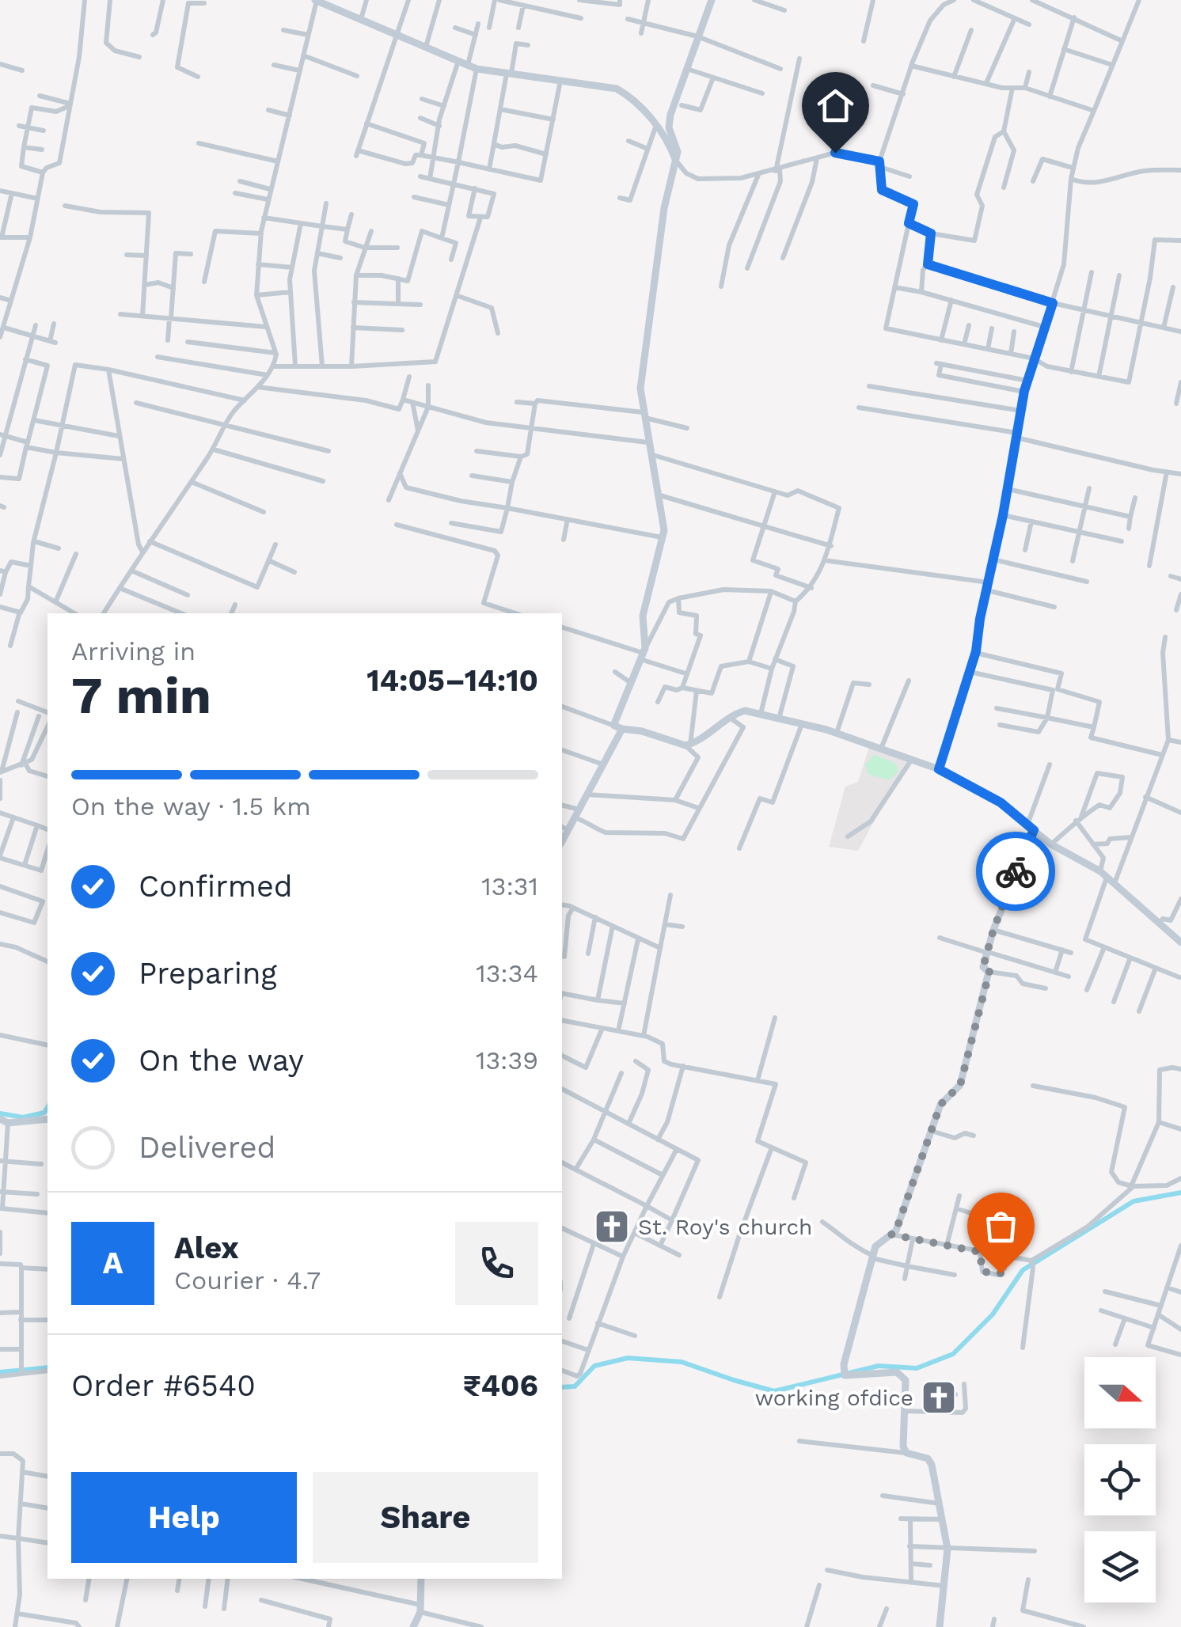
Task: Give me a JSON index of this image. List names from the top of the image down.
{
  "places": {
    "church": ["St. Roy's church", "working ofdice"]
  },
  "north": "right",
  "page": {
    "heading": ["7 min", "Arriving in", "14:05–14:10"],
    "panel": [
      "Alex",
      "Courier · 4.7",
      "Order #6540",
      "₹406"
    ],
    "bar": "On the way · 1.5 km",
    "list": [
      ["Confirmed", "13:31"],
      ["Preparing", "13:34"],
      ["On the way", "13:39"],
      "Delivered"
    ],
    "round": "A",
    "buttons": ["Help", "Share"]
  }
}
